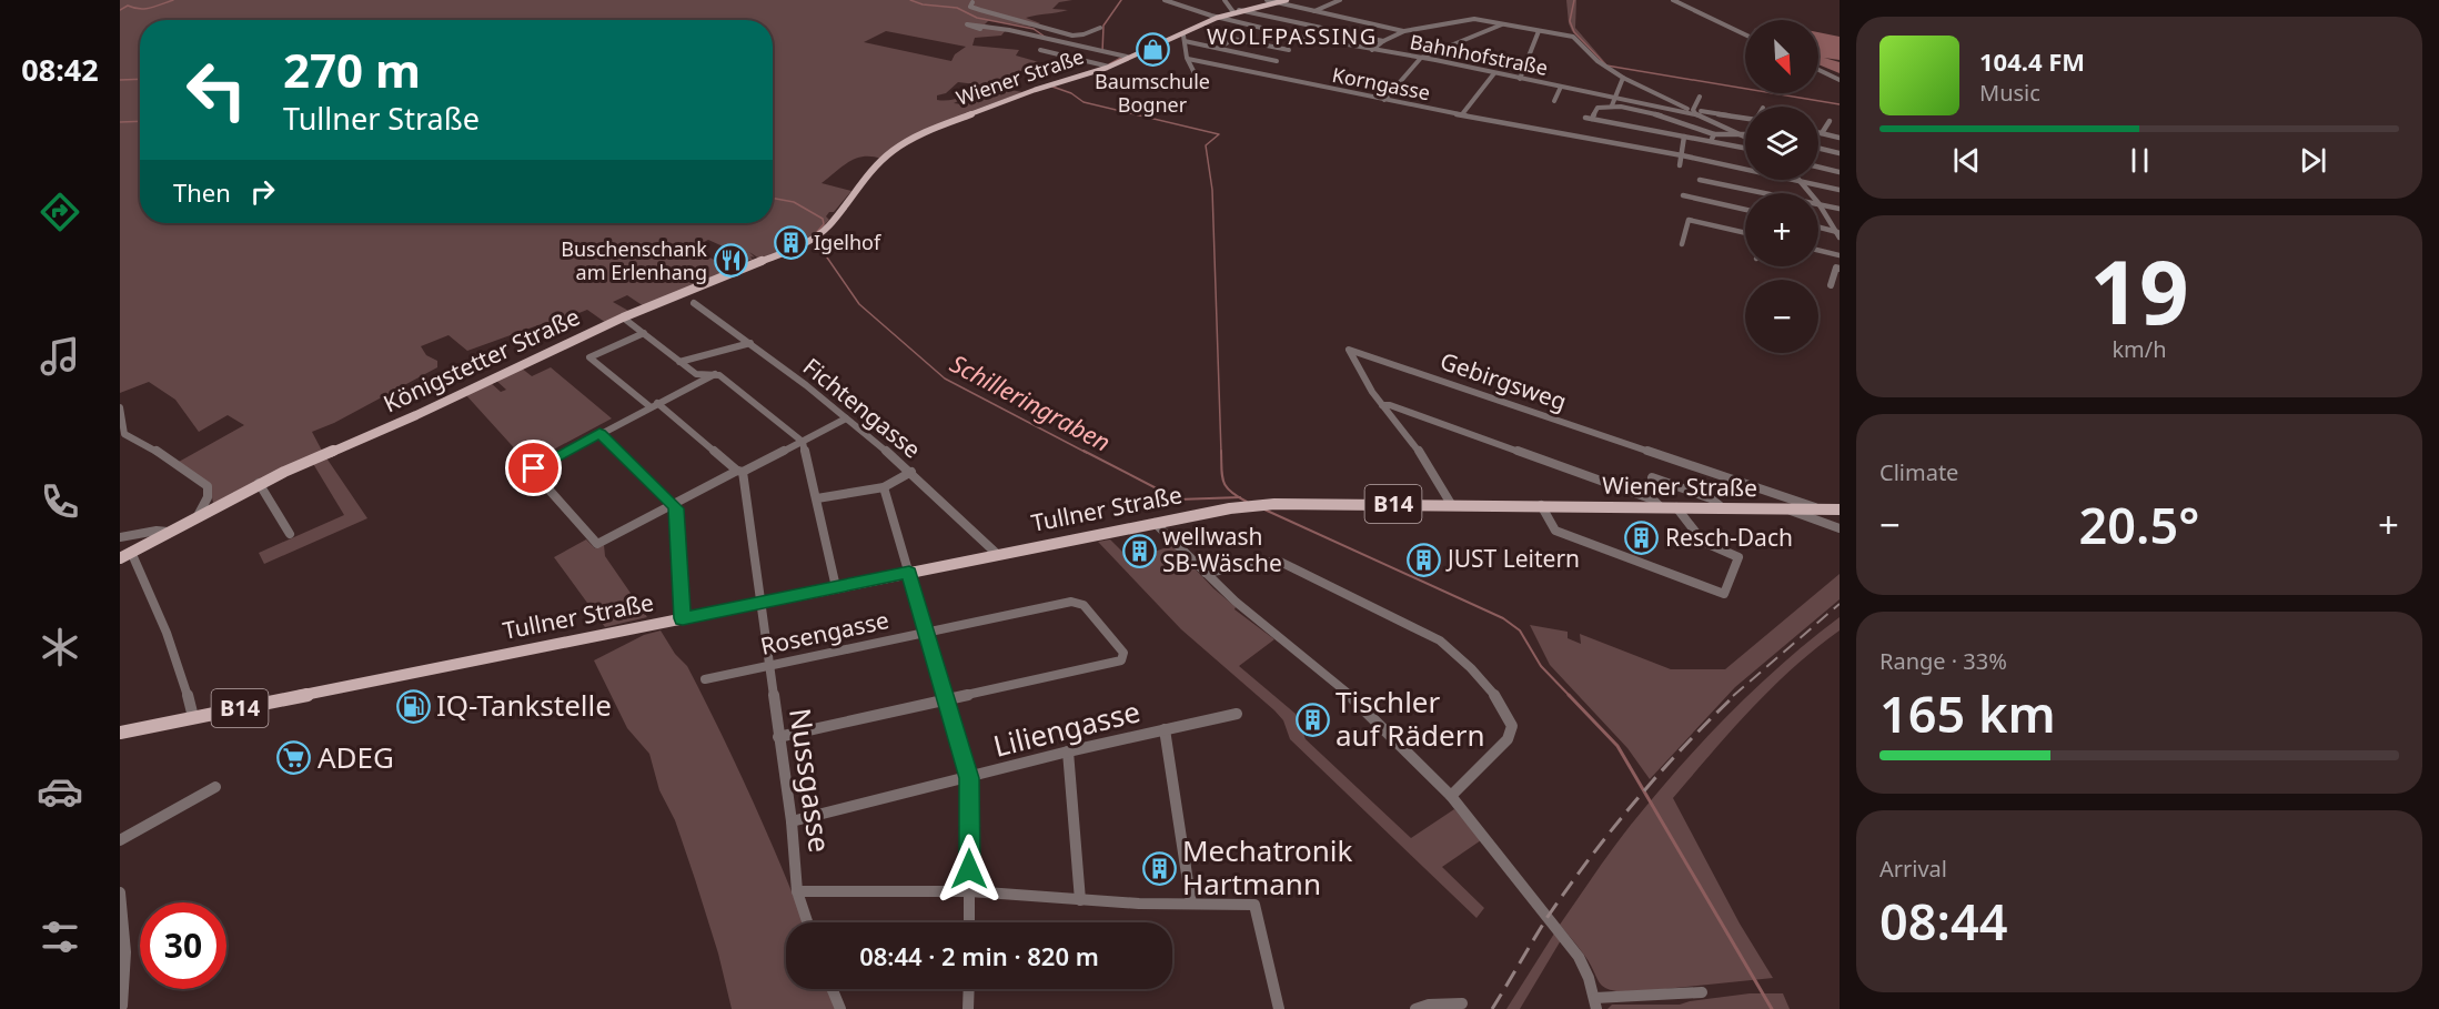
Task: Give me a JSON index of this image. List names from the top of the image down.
{
  "streets": {
    "main road": [
      "Wiener Straße",
      "Königstetter Straße",
      "B14",
      "Tullner Straße"
    ],
    "street": [
      "Bahnhofstraße",
      "Korngasse",
      "Gebirgsweg",
      "Fichtengasse",
      "Rosengasse",
      "Liliengasse",
      "Nussgasse"
    ]
  },
  "crossings": [
    ["Bahnhofstraße", "Wiener Straße"],
    ["Wiener Straße", "Königstetter Straße"],
    ["Wiener Straße", "Gebirgsweg"],
    ["Wiener Straße", "Tullner Straße"],
    ["Gebirgsweg", "Tullner Straße"],
    ["Fichtengasse", "Tullner Straße"],
    ["Tullner Straße", "Nussgasse"],
    ["Rosengasse", "Nussgasse"],
    ["Liliengasse", "Nussgasse"]
  ],
  "districts": ["WOLFPASSING"],
  "water": ["Schilleringraben"],
  "places": {
    "shop": ["Baumschule Bogner"],
    "building": [
      "Igelhof",
      "Resch-Dach",
      "wellwash SB-Wäsche",
      "JUST Leitern",
      "Tischler auf Rädern",
      "Mechatronik Hartmann"
    ],
    "restaurant": ["Buschenschank am Erlenhang"],
    "fuel station": ["IQ-Tankstelle"],
    "supermarket": ["ADEG"]
  },
  "north": "bottom right",
  "page": {
    "tabs": "08:42",
    "map_buttons": ["+", "−"],
    "turn": ["270 m", "Tullner Straße"],
    "song": ["104.4 FM", "Music"],
    "then": "Then",
    "tile": [
      ["19", "km/h"],
      "Climate",
      ["Range · 33%", "165 km"],
      ["Arrival", "08:44"]
    ],
    "heat": ["−", "20.5°", "+"],
    "limit": "30",
    "trip": "08:44 · 2 min · 820 m"
  }
}
